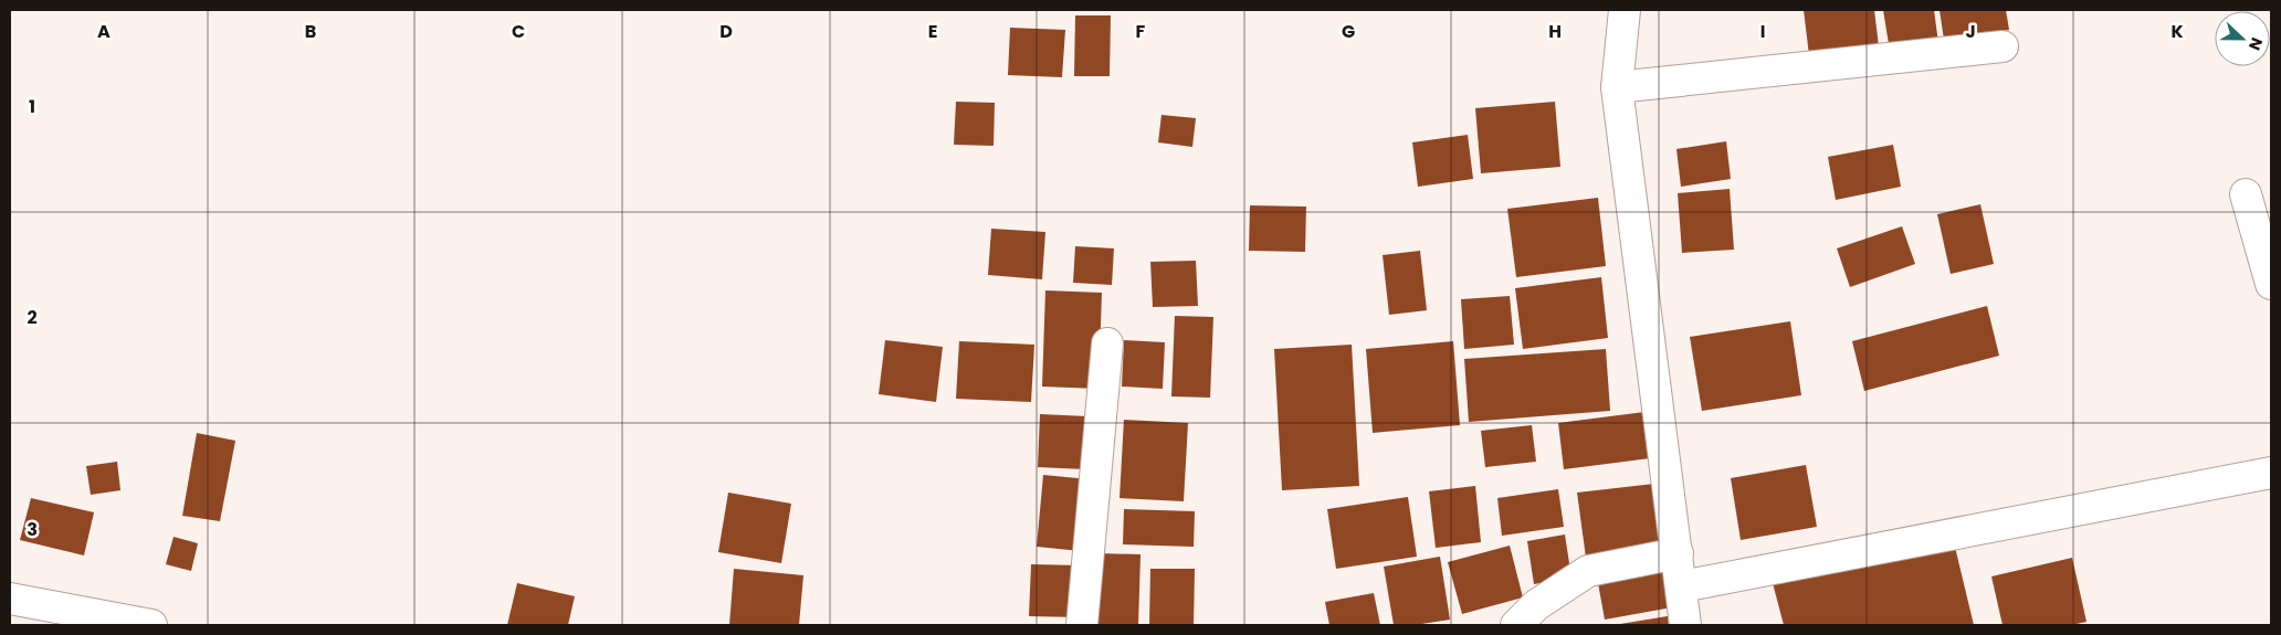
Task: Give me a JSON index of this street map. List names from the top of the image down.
{
  "north": "right",
  "grid": {
    "columns": [
      "A",
      "B",
      "C",
      "D",
      "E",
      "F",
      "G",
      "H",
      "I",
      "J",
      "K"
    ],
    "rows": ["1", "2", "3"]
  }
}
